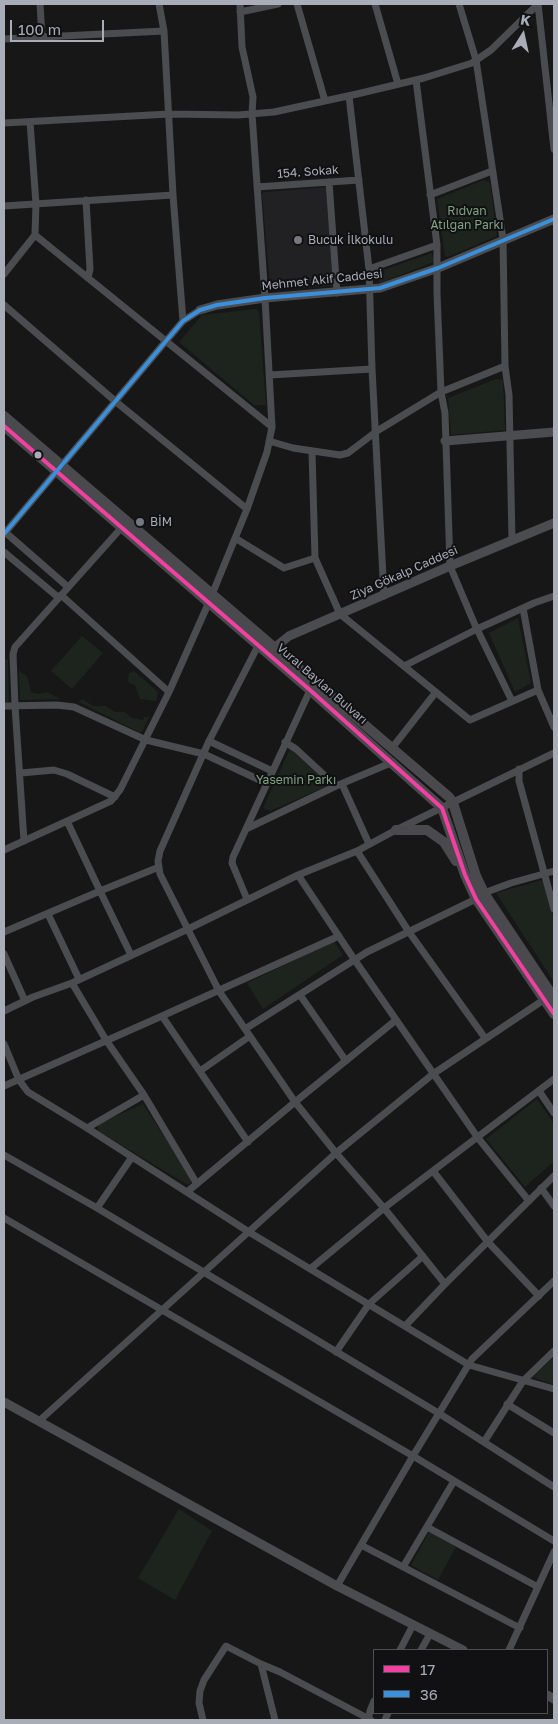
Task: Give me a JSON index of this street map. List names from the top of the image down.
{
  "streets": {
    "main road": ["Vural Baylan Bulvarı"],
    "street": ["154. Sokak", "Mehmet Akif Caddesi", "Ziya Gökalp Caddesi"]
  },
  "crossings": [
    ["Ziya Gökalp Caddesi", "Vural Baylan Bulvarı"]
  ],
  "parks": ["Rıdvan Atılgan Parkı", "Yasemin Parkı"],
  "places": ["Bucuk İlkokulu", "BİM"],
  "lines": ["transit line 36", "transit line 17"],
  "legend": ["17", "36"],
  "scale_bar": "100 m",
  "north": "top"
}
